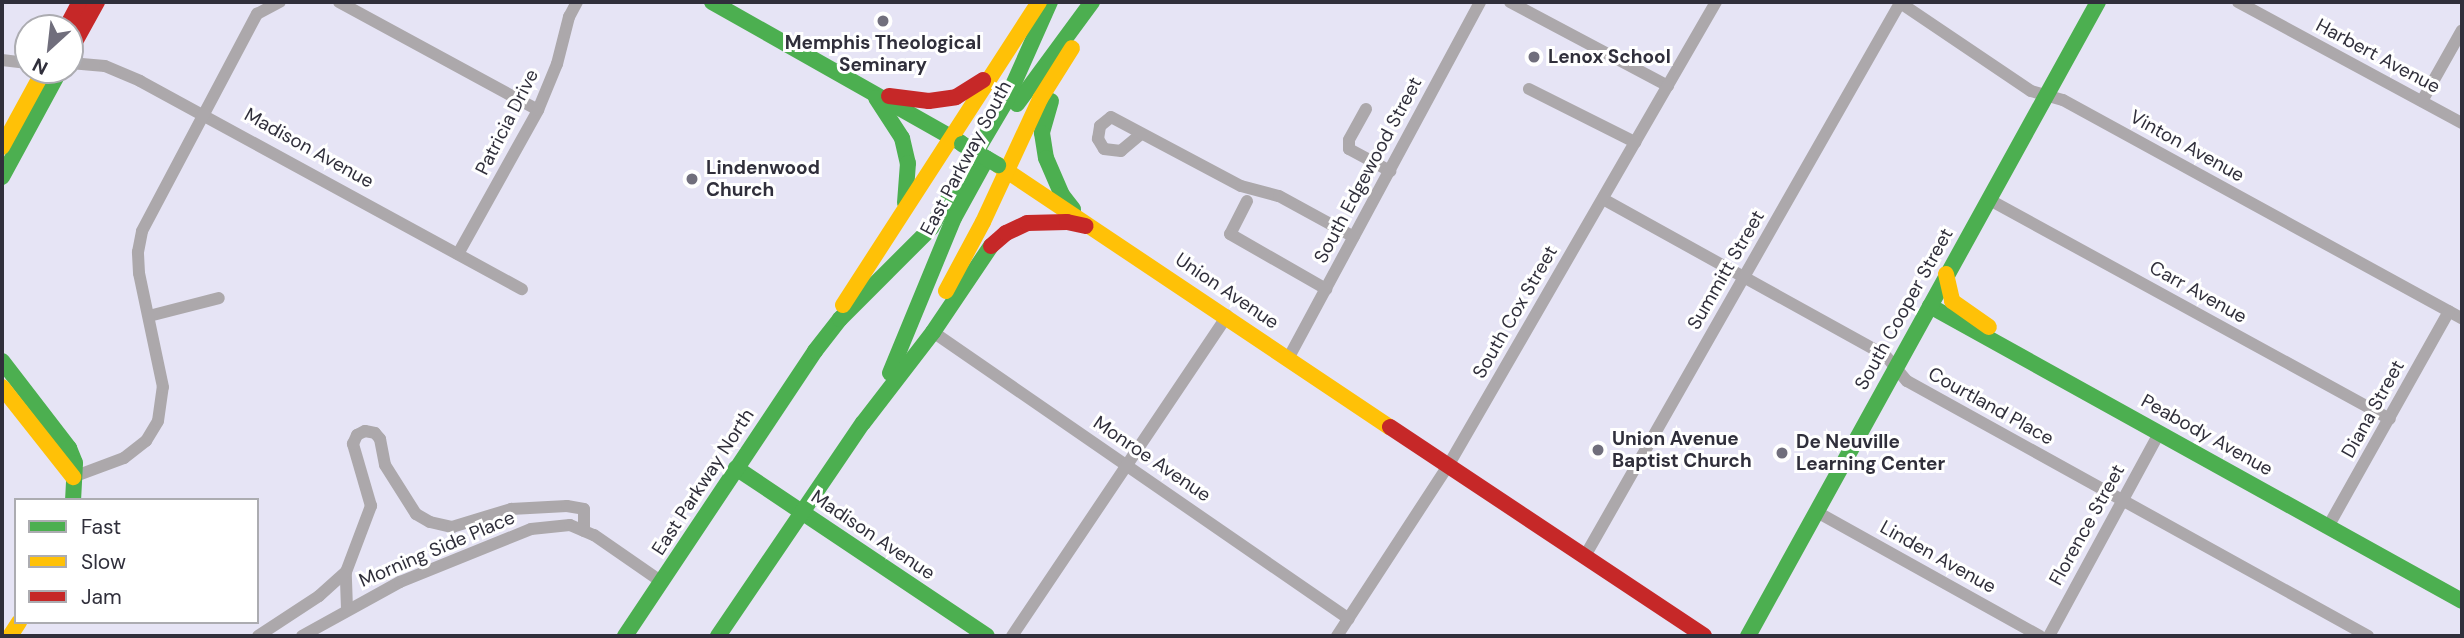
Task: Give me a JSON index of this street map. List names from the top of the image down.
{
  "streets": {
    "main road": [
      "Madison Avenue",
      "East Parkway South",
      "Union Avenue",
      "South Cooper Street",
      "Peabody Avenue",
      "East Parkway North"
    ],
    "street": [
      "Harbert Avenue",
      "Patricia Drive",
      "Vinton Avenue",
      "South Edgewood Street",
      "Summitt Street",
      "Carr Avenue",
      "South Cox Street",
      "Courtland Place",
      "Diana Street",
      "Monroe Avenue",
      "Florence Street",
      "Morning Side Place",
      "Linden Avenue"
    ]
  },
  "crossings": [
    ["Patricia Drive", "Madison Avenue"],
    ["Vinton Avenue", "Summitt Street"],
    ["Vinton Avenue", "South Cooper Street"],
    ["Vinton Avenue", "Diana Street"],
    ["Madison Avenue", "East Parkway North"],
    ["East Parkway South", "East Parkway North"],
    ["South Edgewood Street", "Union Avenue"],
    ["Summitt Street", "Union Avenue"],
    ["Summitt Street", "Courtland Place"],
    ["Union Avenue", "South Cox Street"],
    ["Carr Avenue", "South Cooper Street"],
    ["Carr Avenue", "Diana Street"],
    ["South Cooper Street", "Courtland Place"],
    ["South Cooper Street", "Peabody Avenue"],
    ["South Cooper Street", "Linden Avenue"],
    ["South Cox Street", "Courtland Place"],
    ["South Cox Street", "Monroe Avenue"],
    ["Courtland Place", "Florence Street"],
    ["Diana Street", "Peabody Avenue"],
    ["Peabody Avenue", "Florence Street"],
    ["East Parkway North", "Morning Side Place"]
  ],
  "places": [
    "Memphis Theological Seminary",
    "Lenox School",
    "Lindenwood Church",
    "Union Avenue Baptist Church",
    "De Neuville Learning Center"
  ],
  "legend": ["Fast", "Slow", "Jam"],
  "north": "bottom left"
}
